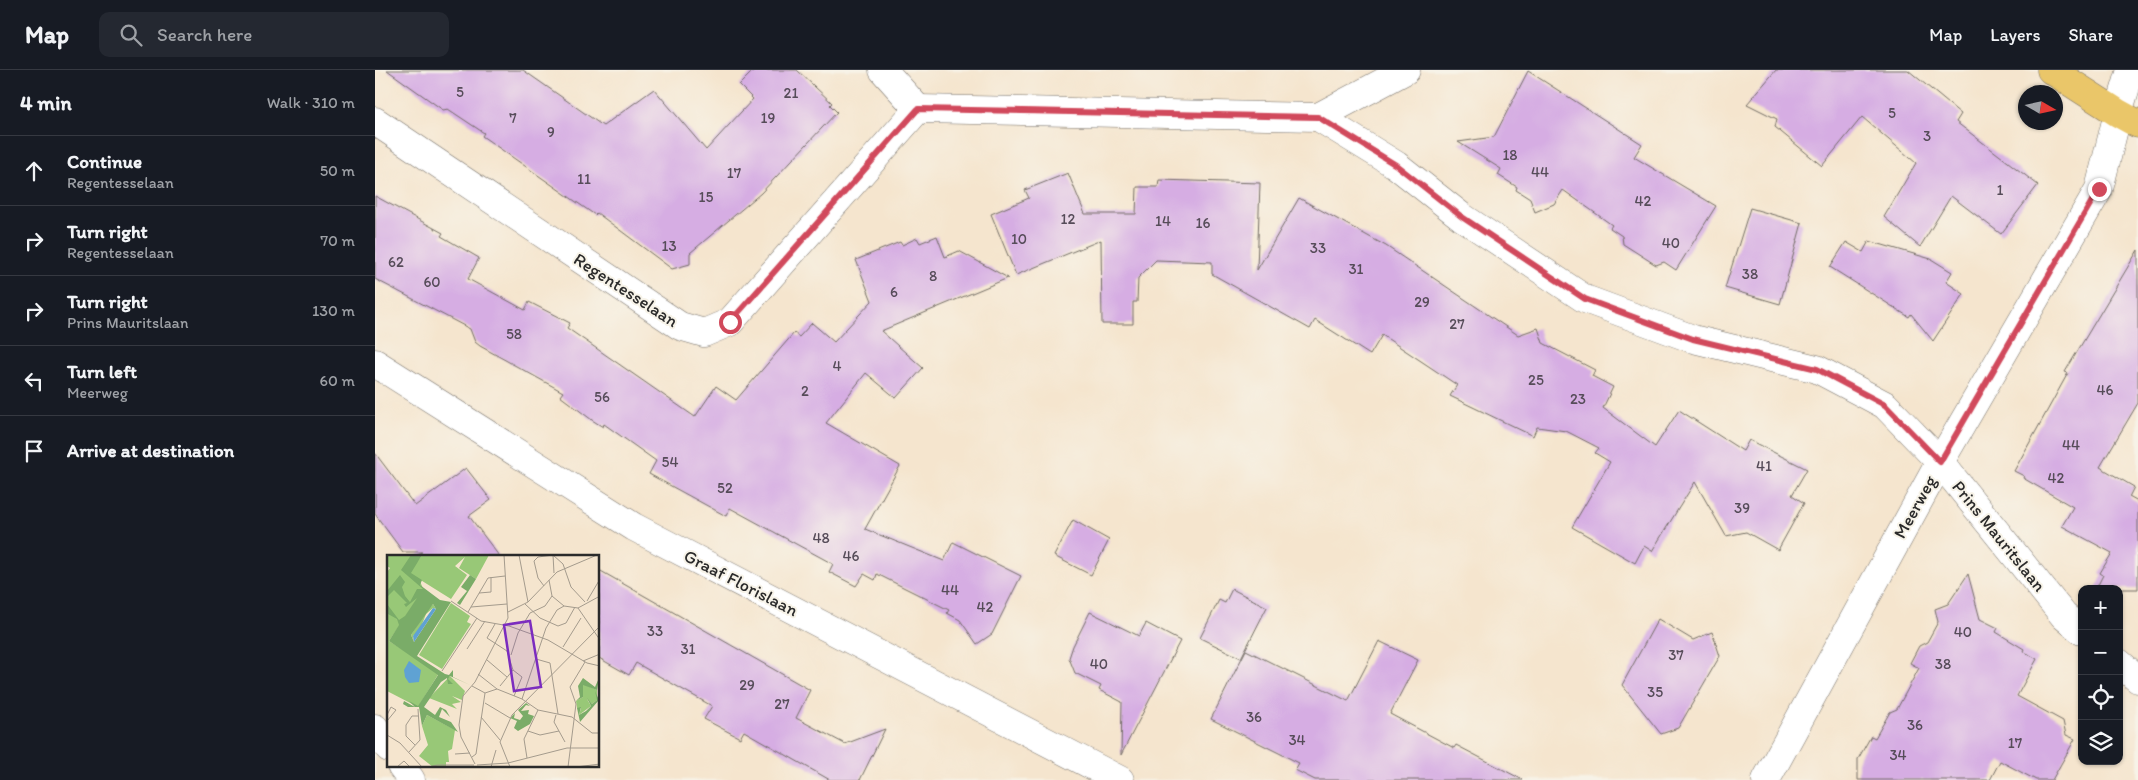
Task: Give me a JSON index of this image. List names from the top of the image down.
{
  "streets": {
    "street": [
      "Regentesselaan",
      "Meerweg",
      "Prins Mauritslaan",
      "Graaf Florislaan"
    ]
  },
  "crossings": [
    ["Meerweg", "Prins Mauritslaan"]
  ],
  "house_numbers": [
    "5",
    "21",
    "5",
    "7",
    "19",
    "9",
    "3",
    "18",
    "44",
    "17",
    "11",
    "1",
    "15",
    "42",
    "12",
    "14",
    "16",
    "10",
    "40",
    "13",
    "33",
    "62",
    "31",
    "38",
    "8",
    "60",
    "6",
    "29",
    "27",
    "58",
    "4",
    "25",
    "46",
    "2",
    "56",
    "23",
    "44",
    "54",
    "41",
    "42",
    "52",
    "39",
    "48",
    "46",
    "44",
    "42",
    "33",
    "40",
    "31",
    "37",
    "40",
    "38",
    "29",
    "35",
    "27",
    "36",
    "36",
    "34",
    "17",
    "34"
  ],
  "north": "right",
  "page": {
    "header": "Map",
    "search": "Search here",
    "nav": ["Map", "Layers", "Share"],
    "heading": ["4 min", "Walk · 310 m"],
    "list": [
      ["Continue", "Regentesselaan", "50 m"],
      ["Turn right", "Regentesselaan", "70 m"],
      ["Turn right", "Prins Mauritslaan", "130 m"],
      ["Turn left", "Meerweg", "60 m"],
      "Arrive at destination"
    ],
    "map_buttons": ["+", "−"]
  }
}
